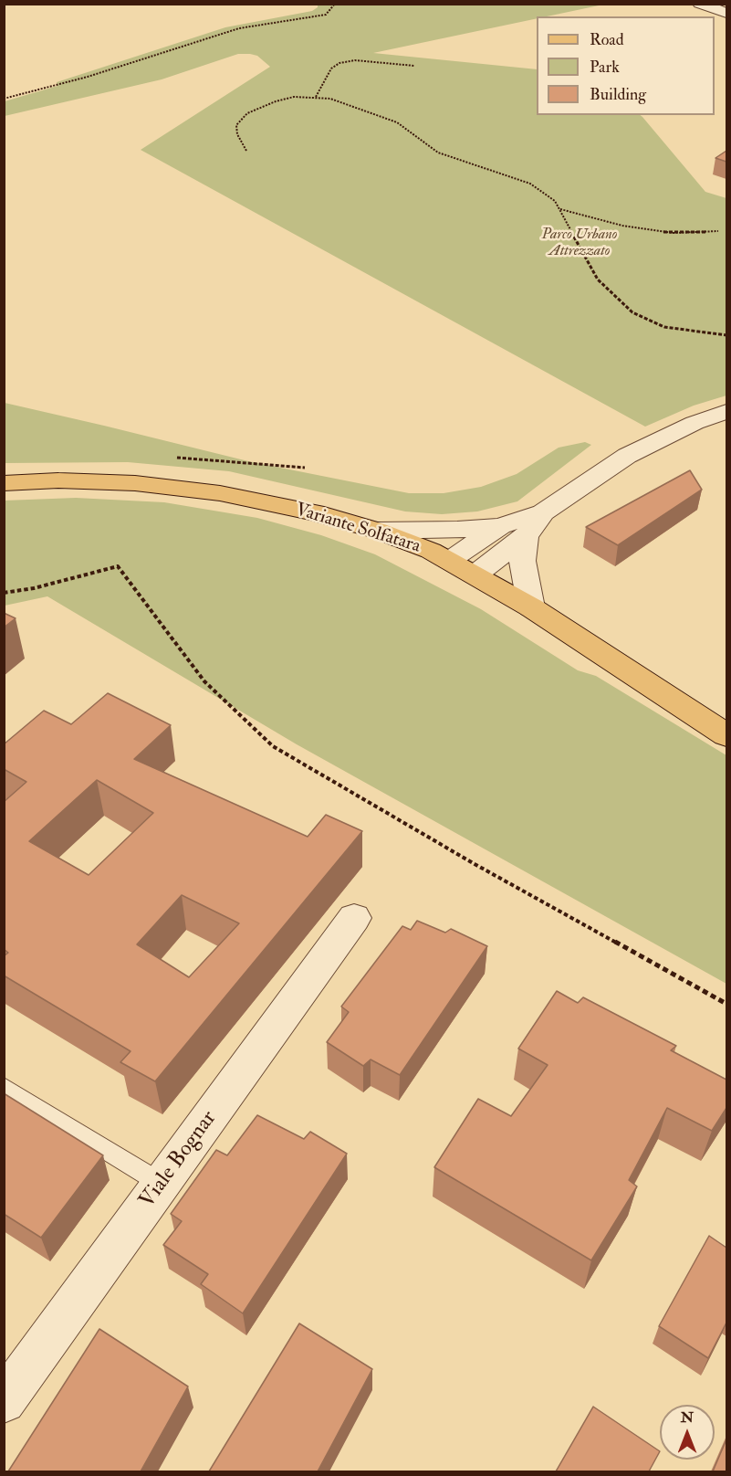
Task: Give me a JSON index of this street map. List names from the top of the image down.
{
  "streets": {
    "main road": ["Variante Solfatara"],
    "street": ["Viale Bognar"]
  },
  "parks": ["Parco Urbano Attrezzato"],
  "legend": ["Road", "Park", "Building"],
  "north": "top"
}
